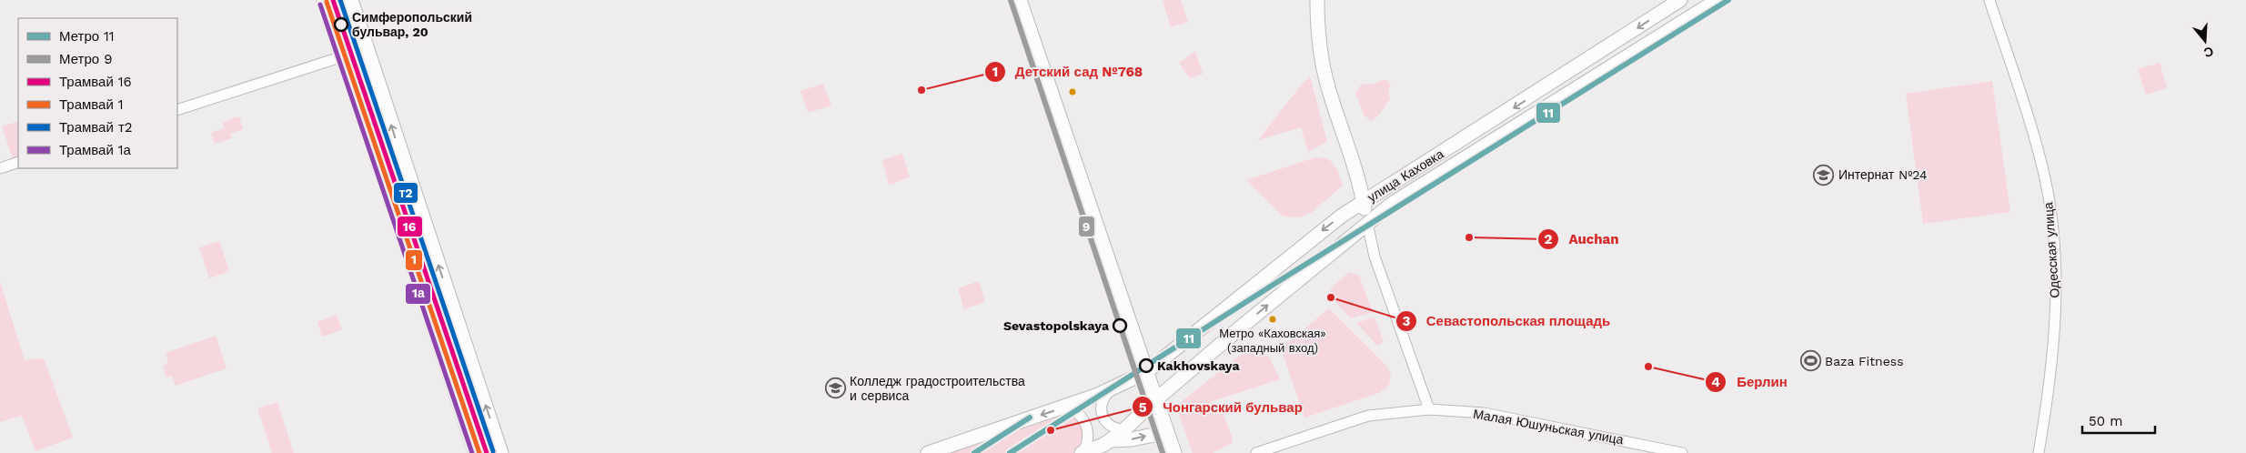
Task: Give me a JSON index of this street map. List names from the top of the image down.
{
  "streets": {
    "main road": ["улица Каховка"],
    "street": ["Одесская улица", "Малая Юшуньская улица"]
  },
  "places": {
    "other": [
      "Симферопольский бульвар, 20",
      "Детский сад №768",
      "Auchan",
      "Севастопольская площадь",
      "Метро «Каховская» (западный вход)",
      "Sevastopolskaya",
      "Kakhovskaya",
      "Берлин",
      "Чонгарский бульвар"
    ],
    "school or university": ["Интернат №24", "Колледж градостроительства и сервиса"],
    "sports": ["Baza Fitness"]
  },
  "lines": [
    "metro line 11",
    "metro line 9",
    "tram line 16",
    "tram line т2",
    "tram line 1",
    "tram line 1а"
  ],
  "legend": [
    "Метро 11",
    "Метро 9",
    "Трамвай 16",
    "Трамвай 1",
    "Трамвай т2",
    "Трамвай 1а"
  ],
  "scale_bar": "50 m",
  "north": "bottom"
}
